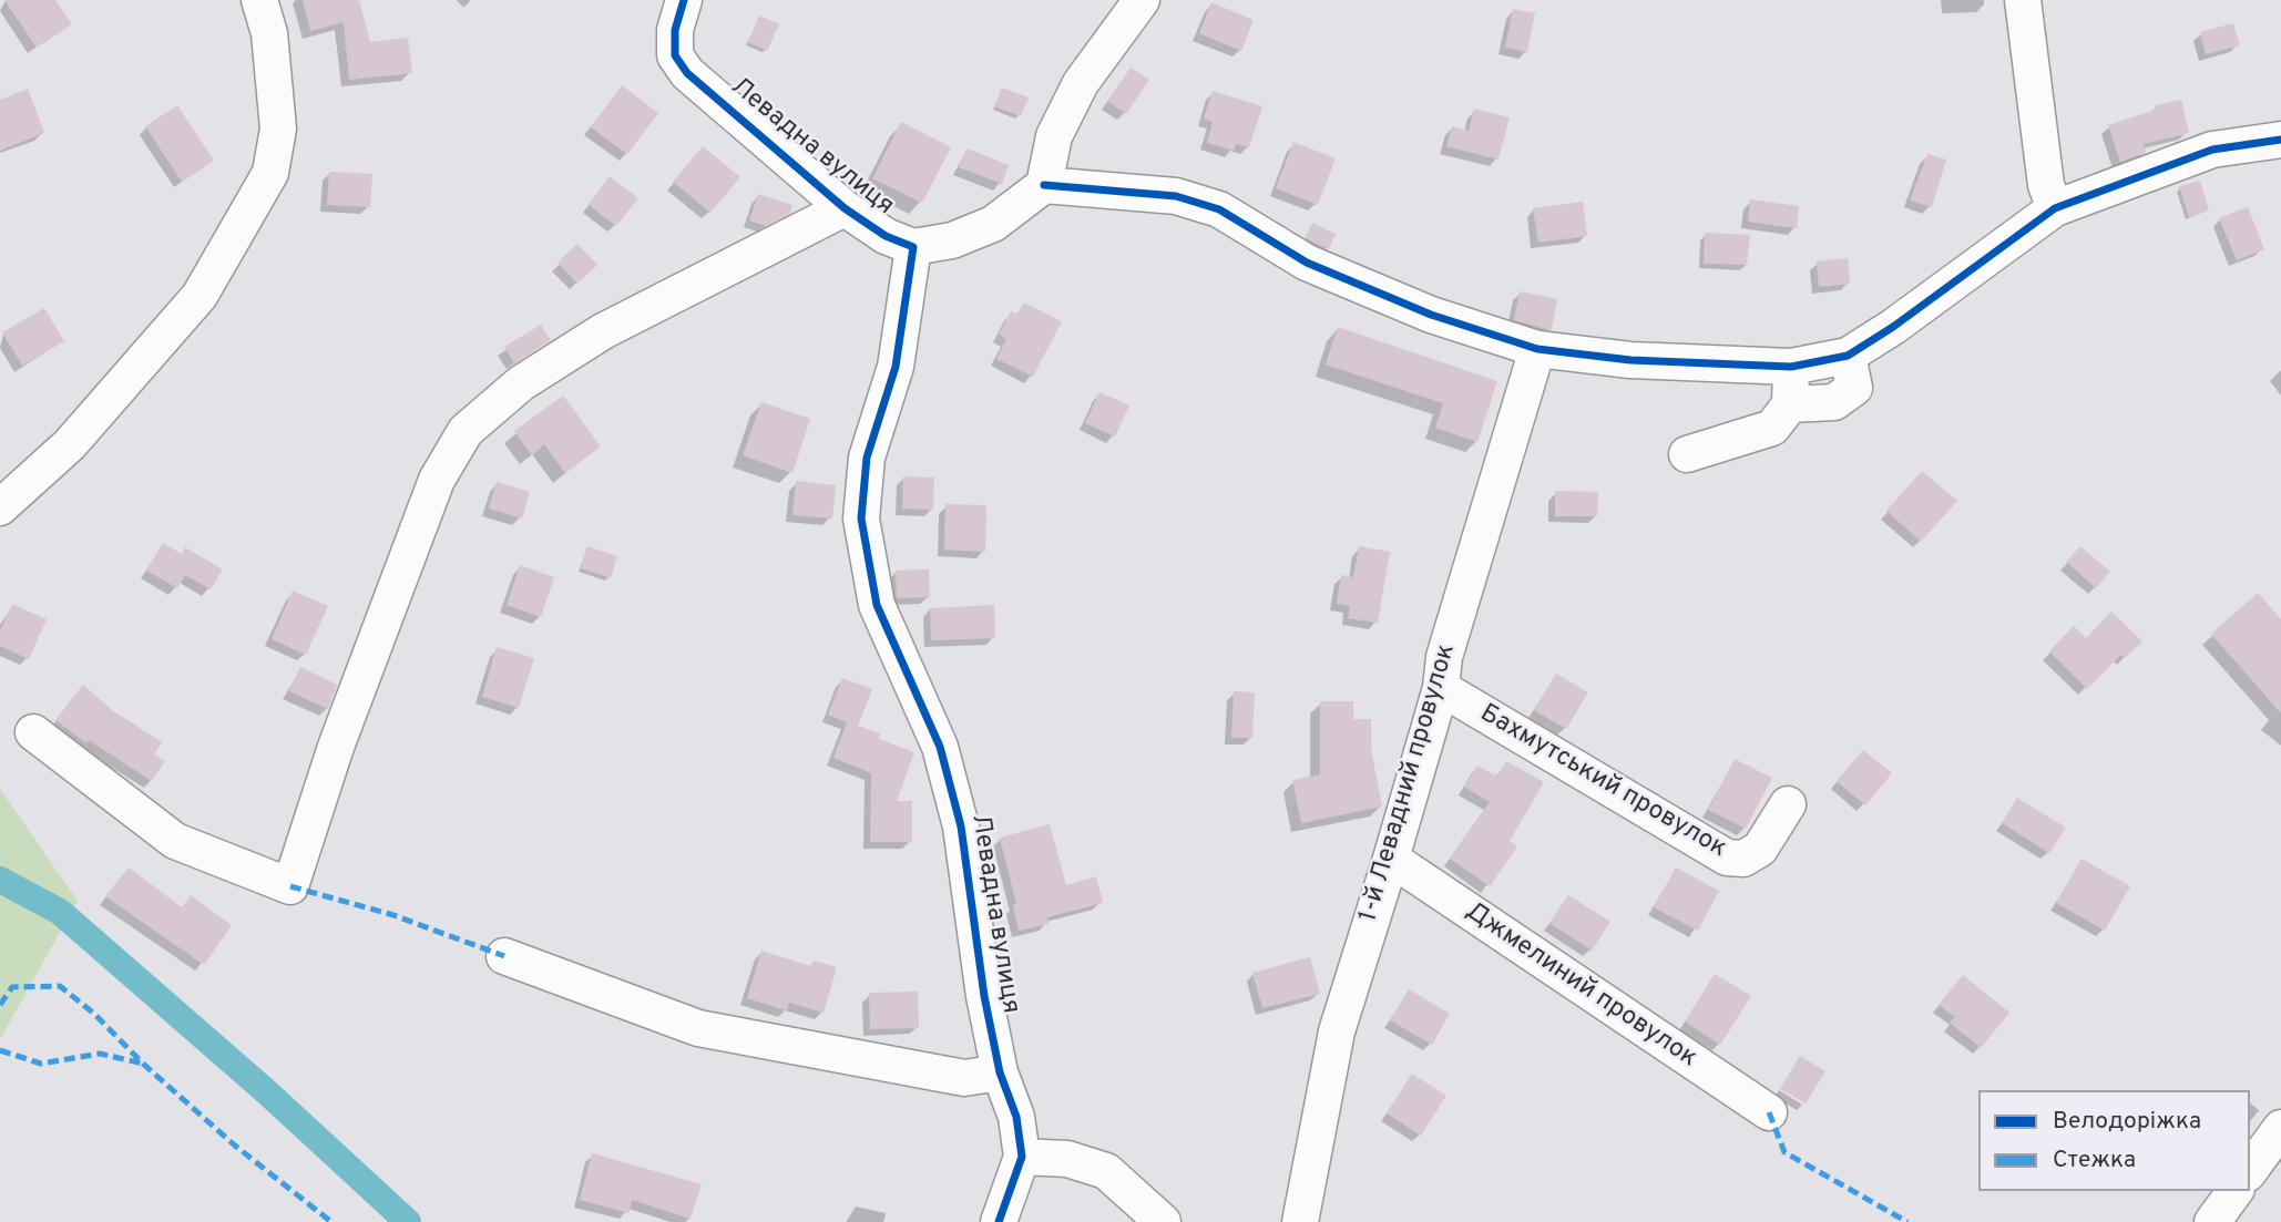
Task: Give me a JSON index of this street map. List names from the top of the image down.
{
  "streets": {
    "street": [
      "Левадна вулиця",
      "Бахмутський провулок",
      "1-й Левадний провулок",
      "Джмелиний провулок"
    ]
  },
  "crossings": [
    ["Бахмутський провулок", "1-й Левадний провулок"],
    ["1-й Левадний провулок", "Джмелиний провулок"]
  ],
  "legend": ["Велодоріжка", "Стежка"]
}
